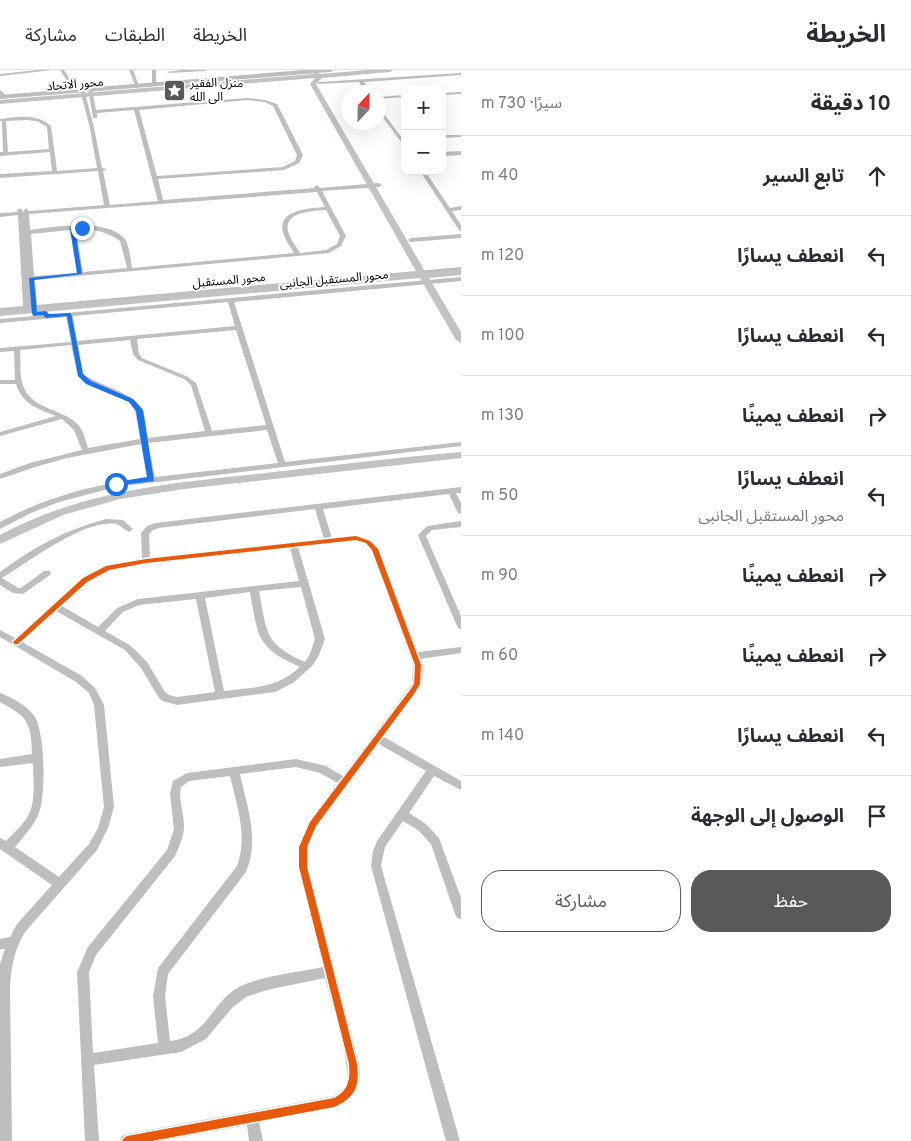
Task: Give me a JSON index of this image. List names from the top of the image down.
{
  "streets": {
    "street": ["محور الاتحاد", "محور المستقبل الجانبى", "محور المستقبل"]
  },
  "crossings": [
    ["محور المستقبل الجانبى", "محور المستقبل"]
  ],
  "places": {
    "place": ["منزل الفقير الى الله"]
  },
  "north": "top",
  "page": {
    "header": "الخريطة",
    "nav": ["الخريطة", "الطبقات", "مشاركة"],
    "heading": ["10 دقيقة", "سيرًا · 730 m"],
    "map_buttons": ["+", "−"],
    "list": [
      ["تابع السير", "40 m"],
      ["انعطف يسارًا", "120 m"],
      ["انعطف يسارًا", "100 m"],
      ["انعطف يمينًا", "130 m"],
      ["انعطف يسارًا", "محور المستقبل الجانبى", "50 m"],
      ["انعطف يمينًا", "90 m"],
      ["انعطف يمينًا", "60 m"],
      ["انعطف يسارًا", "140 m"],
      "الوصول إلى الوجهة"
    ],
    "buttons": ["حفظ", "مشاركة"]
  }
}
